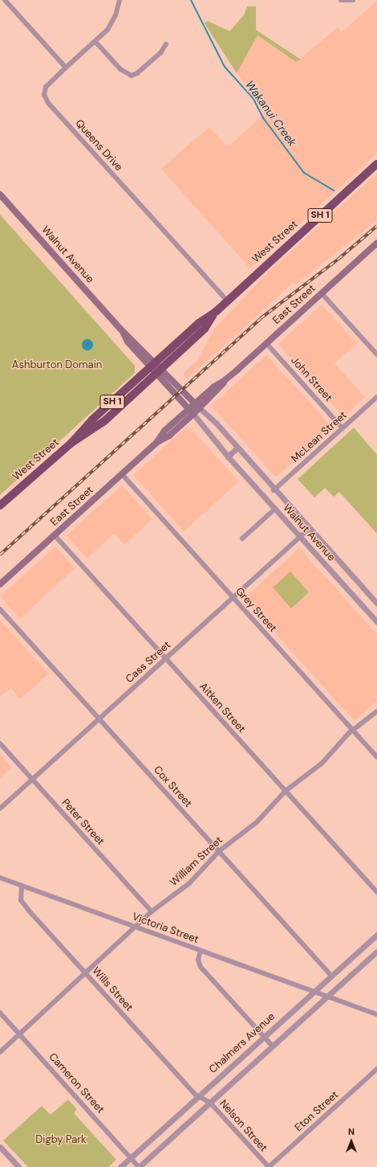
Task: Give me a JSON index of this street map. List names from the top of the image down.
{
  "streets": {
    "highway": ["SH 1", "West Street"],
    "main road": ["Walnut Avenue", "East Street"],
    "street": [
      "Queens Drive",
      "John Street",
      "McLean Street",
      "Grey Street",
      "Cass Street",
      "Aitken Street",
      "Cox Street",
      "Peter Street",
      "William Street",
      "Victoria Street",
      "Wills Street",
      "Chalmers Avenue",
      "Cameron Street",
      "Eton Street",
      "Nelson Street"
    ]
  },
  "crossings": [
    ["Queens Drive", "West Street"],
    ["West Street", "Walnut Avenue"],
    ["Walnut Avenue", "East Street"],
    ["Walnut Avenue", "McLean Street"],
    ["Walnut Avenue", "Cass Street"],
    ["East Street", "John Street"],
    ["East Street", "Grey Street"],
    ["East Street", "Aitken Street"],
    ["John Street", "McLean Street"],
    ["Grey Street", "Cass Street"],
    ["Grey Street", "William Street"],
    ["Cass Street", "Aitken Street"],
    ["Cass Street", "Cox Street"],
    ["Cass Street", "Peter Street"],
    ["Aitken Street", "William Street"],
    ["Cox Street", "William Street"],
    ["Cox Street", "Chalmers Avenue"],
    ["Peter Street", "William Street"],
    ["William Street", "Victoria Street"],
    ["William Street", "Wills Street"],
    ["William Street", "Cameron Street"],
    ["Victoria Street", "Wills Street"],
    ["Victoria Street", "Chalmers Avenue"],
    ["Wills Street", "Chalmers Avenue"],
    ["Wills Street", "Nelson Street"],
    ["Chalmers Avenue", "Cameron Street"],
    ["Chalmers Avenue", "Nelson Street"],
    ["Eton Street", "Nelson Street"]
  ],
  "water": ["Wakanui Creek"],
  "parks": ["Ashburton Domain", "Digby Park"],
  "north": "top"
}
